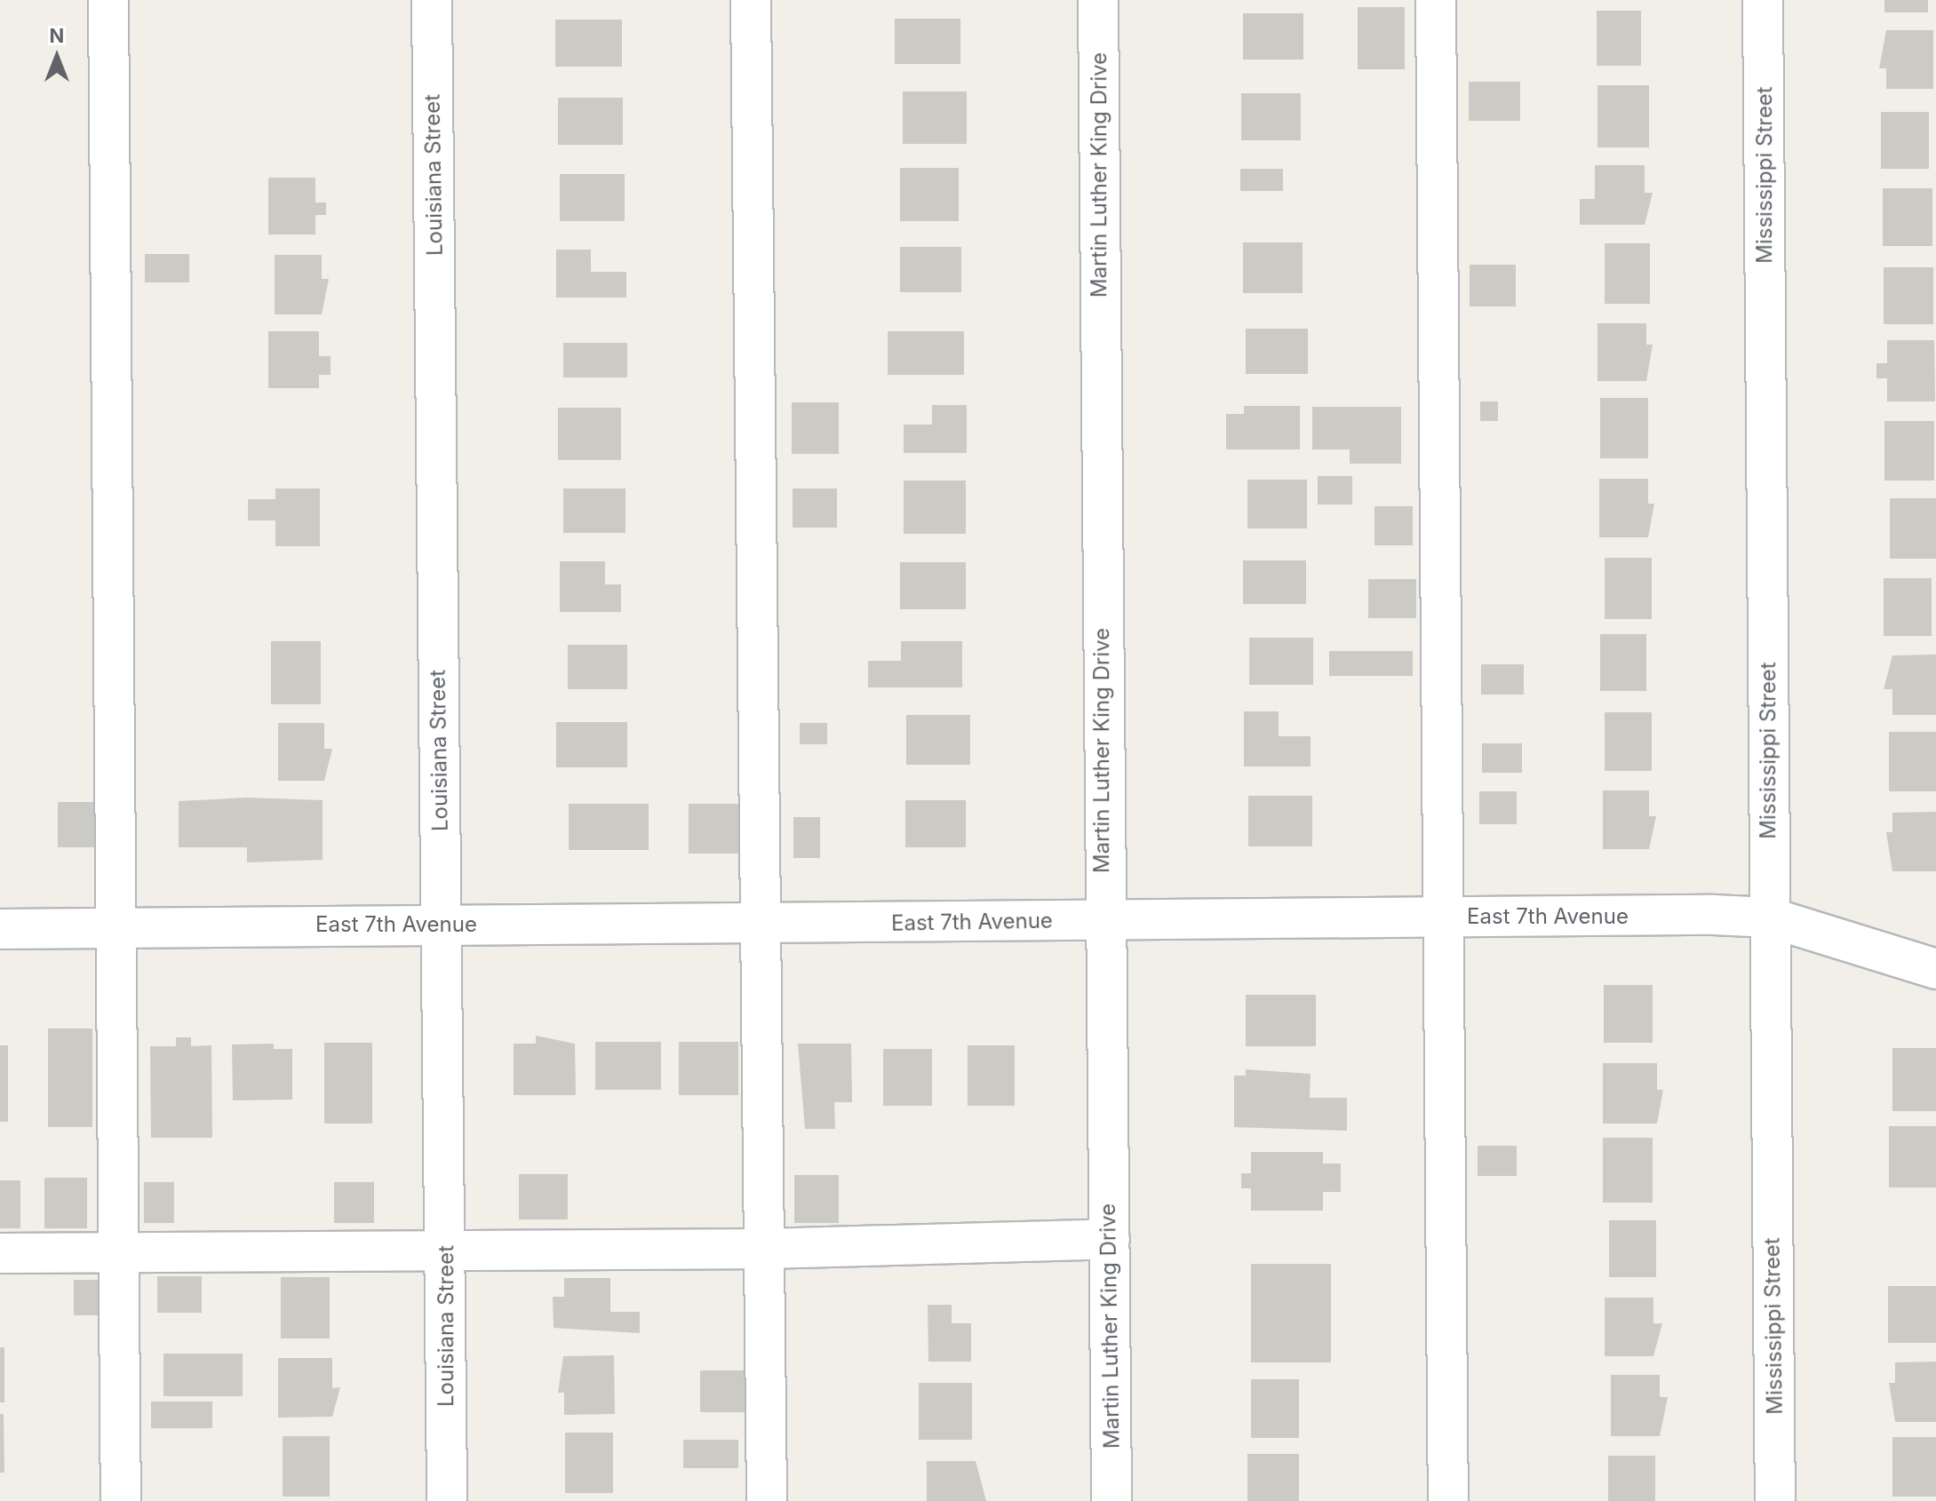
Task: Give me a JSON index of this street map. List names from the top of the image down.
{
  "streets": {
    "street": [
      "Louisiana Street",
      "Martin Luther King Drive",
      "Mississippi Street",
      "East 7th Avenue"
    ]
  },
  "crossings": [
    ["Louisiana Street", "East 7th Avenue"],
    ["Martin Luther King Drive", "East 7th Avenue"],
    ["Mississippi Street", "East 7th Avenue"]
  ],
  "north": "top"
}
